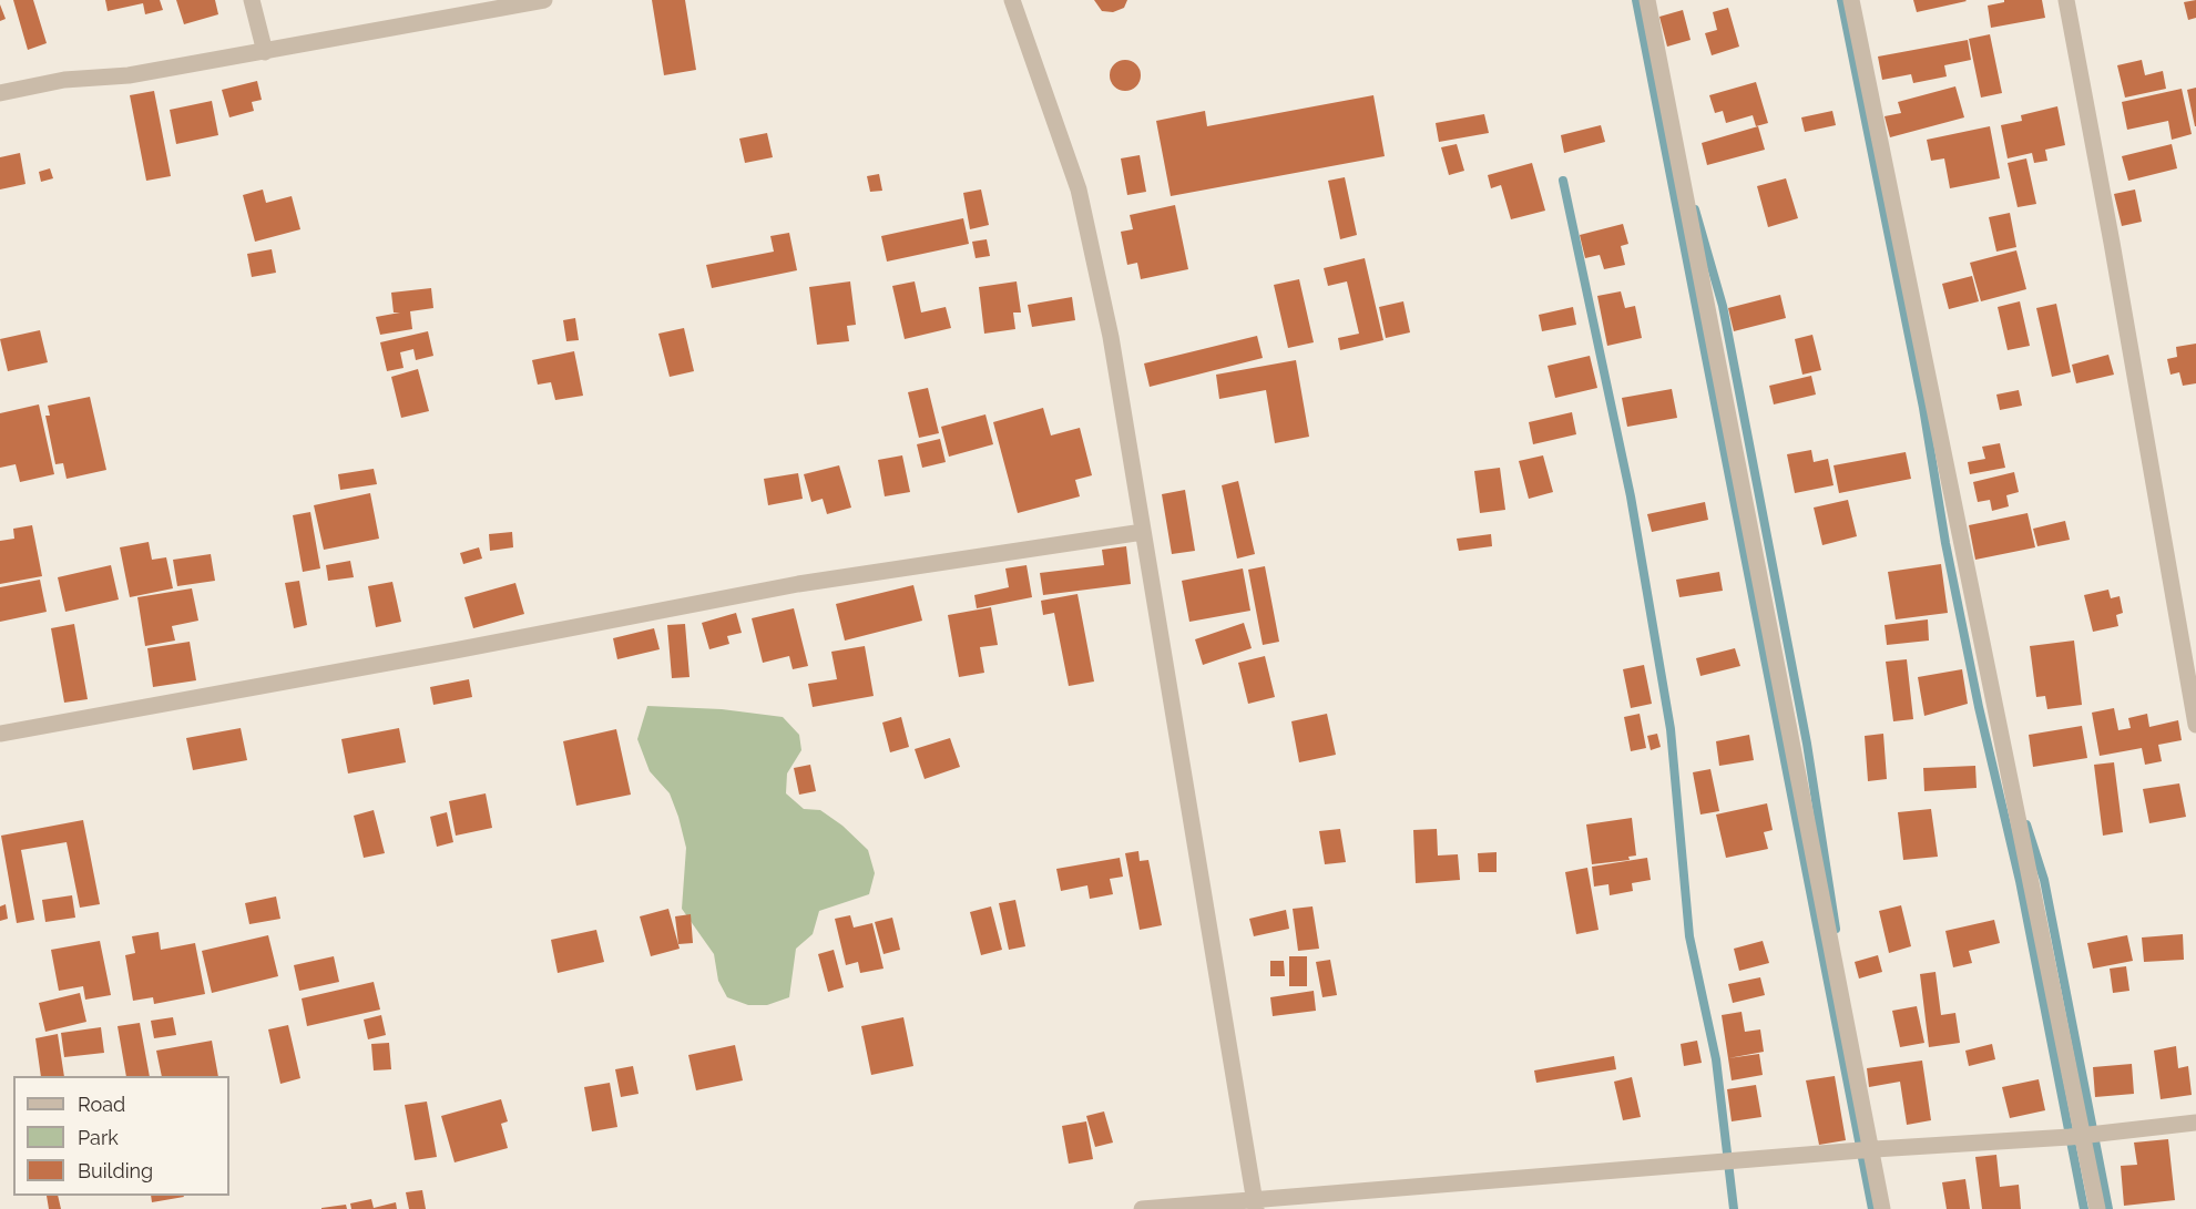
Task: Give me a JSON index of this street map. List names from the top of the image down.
{
  "legend": ["Road", "Park", "Building"]
}
